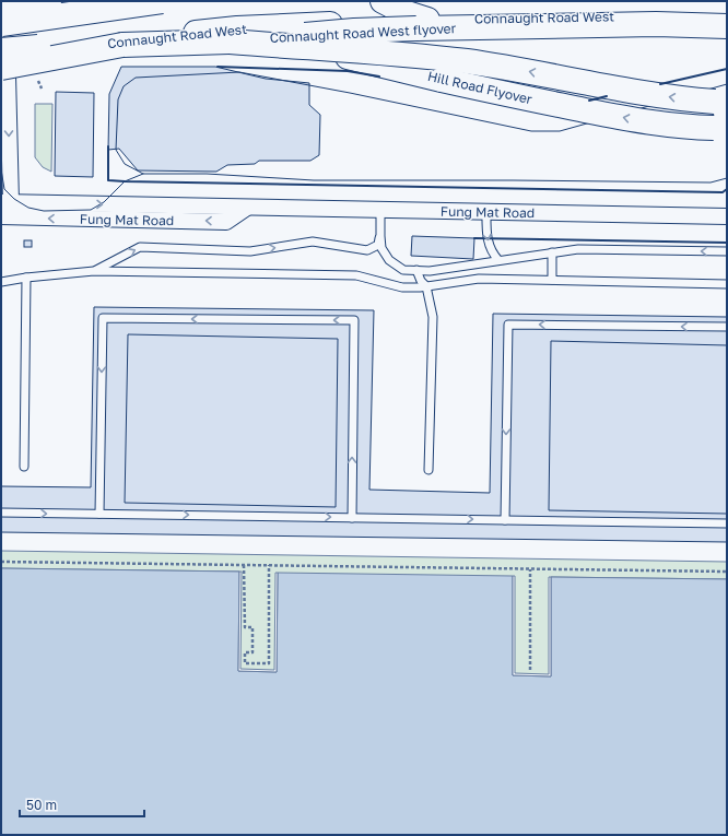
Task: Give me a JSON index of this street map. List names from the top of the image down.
{
  "streets": {
    "main road": ["Connaught Road West", "Connaught Road West flyover", "Hill Road Flyover"],
    "street": ["Fung Mat Road"]
  },
  "crossings": [
    ["Connaught Road West", "Connaught Road West flyover"],
    ["Connaught Road West", "Hill Road Flyover"],
    ["Connaught Road West flyover", "Hill Road Flyover"]
  ],
  "scale_bar": "50 m"
}
